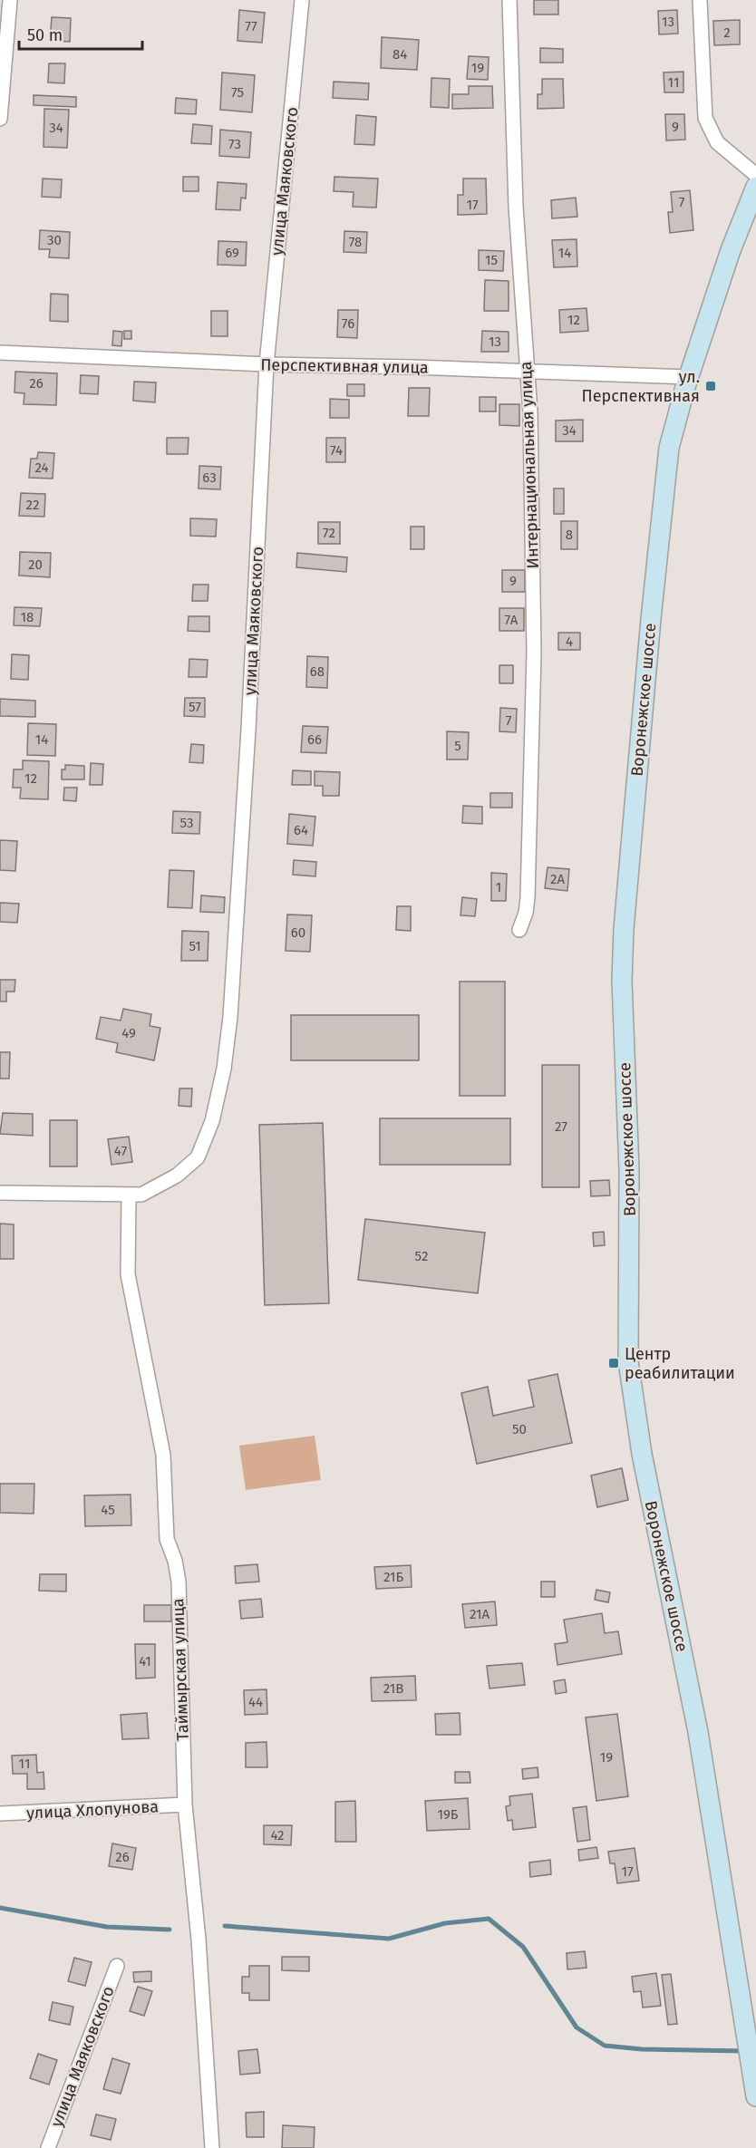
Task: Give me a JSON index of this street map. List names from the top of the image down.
{
  "streets": {
    "main road": ["Воронежское шоссе"],
    "street": [
      "улица Маяковского",
      "Перспективная улица",
      "Интернациональная улица",
      "Таймырская улица",
      "улица Хлопунова"
    ]
  },
  "crossings": [
    ["улица Маяковского", "Перспективная улица"],
    ["улица Маяковского", "Таймырская улица"],
    ["Перспективная улица", "Интернациональная улица"],
    ["Перспективная улица", "Воронежское шоссе"],
    ["Таймырская улица", "улица Хлопунова"]
  ],
  "places": {
    "transit": ["ул. Перспективная", "Центр реабилитации"]
  },
  "house_numbers": [
    "13",
    "77",
    "2",
    "84",
    "19",
    "11",
    "75",
    "9",
    "34",
    "73",
    "7",
    "17",
    "30",
    "78",
    "69",
    "14",
    "15",
    "12",
    "76",
    "13",
    "26",
    "34",
    "74",
    "24",
    "63",
    "22",
    "72",
    "8",
    "20",
    "9",
    "18",
    "7А",
    "4",
    "68",
    "57",
    "7",
    "14",
    "66",
    "5",
    "12",
    "53",
    "64",
    "2А",
    "1",
    "60",
    "51",
    "49",
    "27",
    "47",
    "52",
    "50",
    "45",
    "21Б",
    "21А",
    "41",
    "21В",
    "44",
    "19",
    "11",
    "19Б",
    "42",
    "26",
    "17"
  ],
  "scale_bar": "50 m"
}
